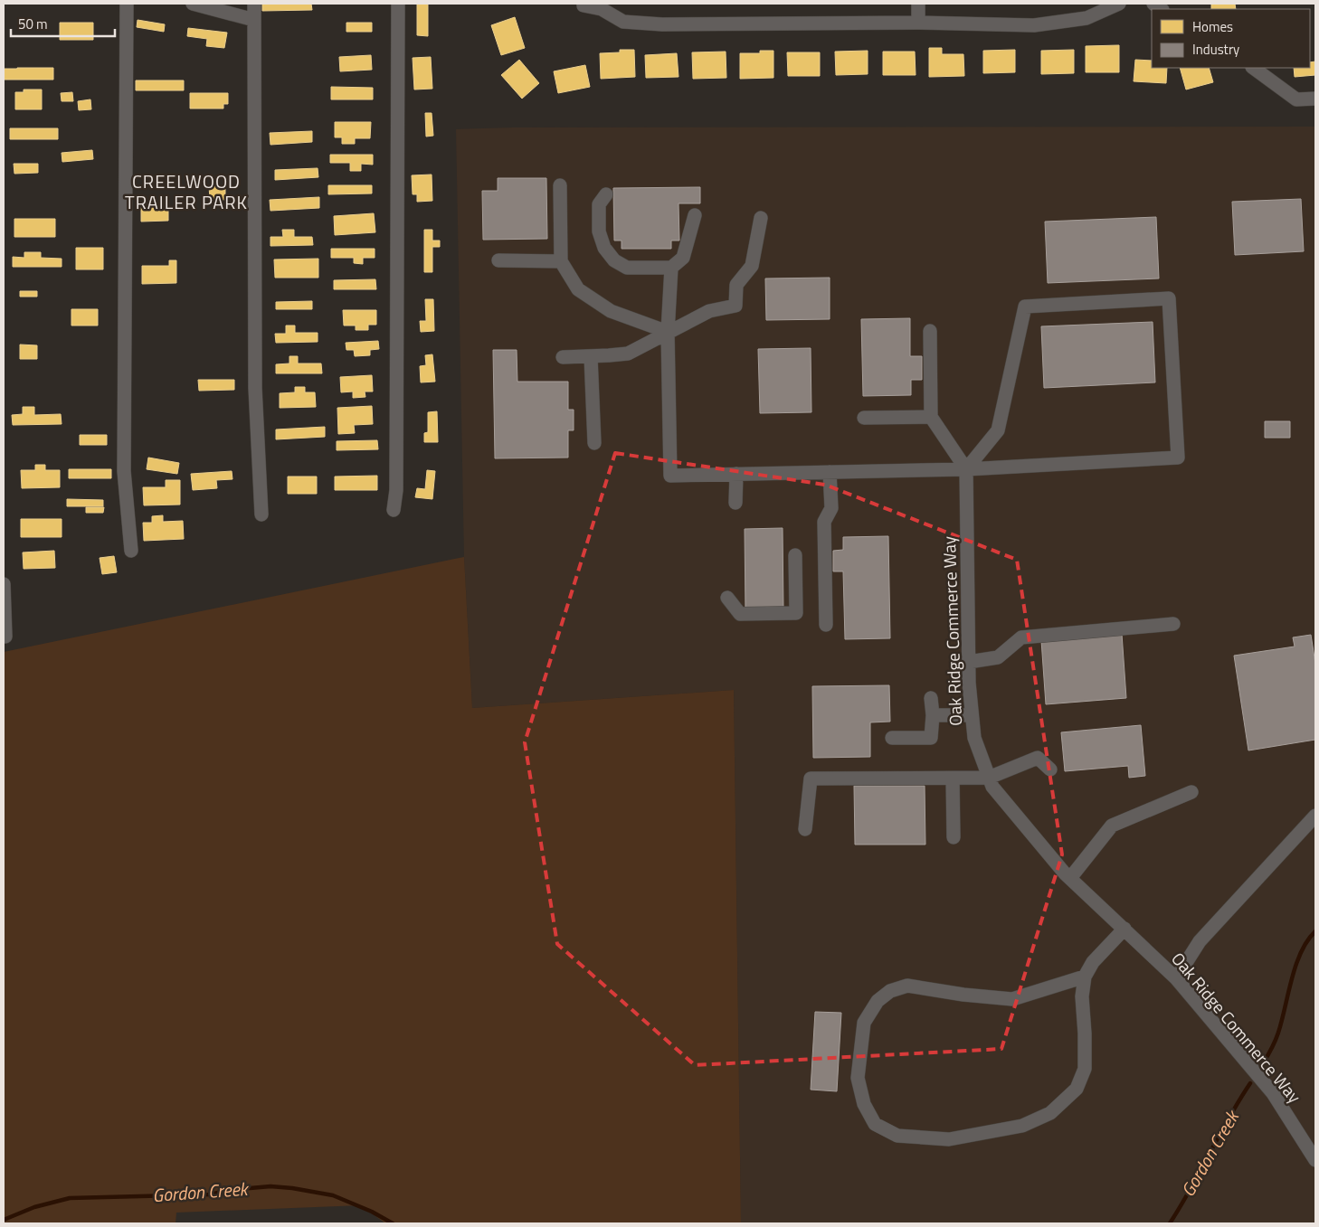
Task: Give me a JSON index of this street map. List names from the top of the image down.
{
  "streets": {
    "street": ["Oak Ridge Commerce Way"]
  },
  "districts": ["CREELWOOD TRAILER PARK"],
  "water": ["Gordon Creek"],
  "legend": ["Homes", "Industry"],
  "scale_bar": "50 m"
}
